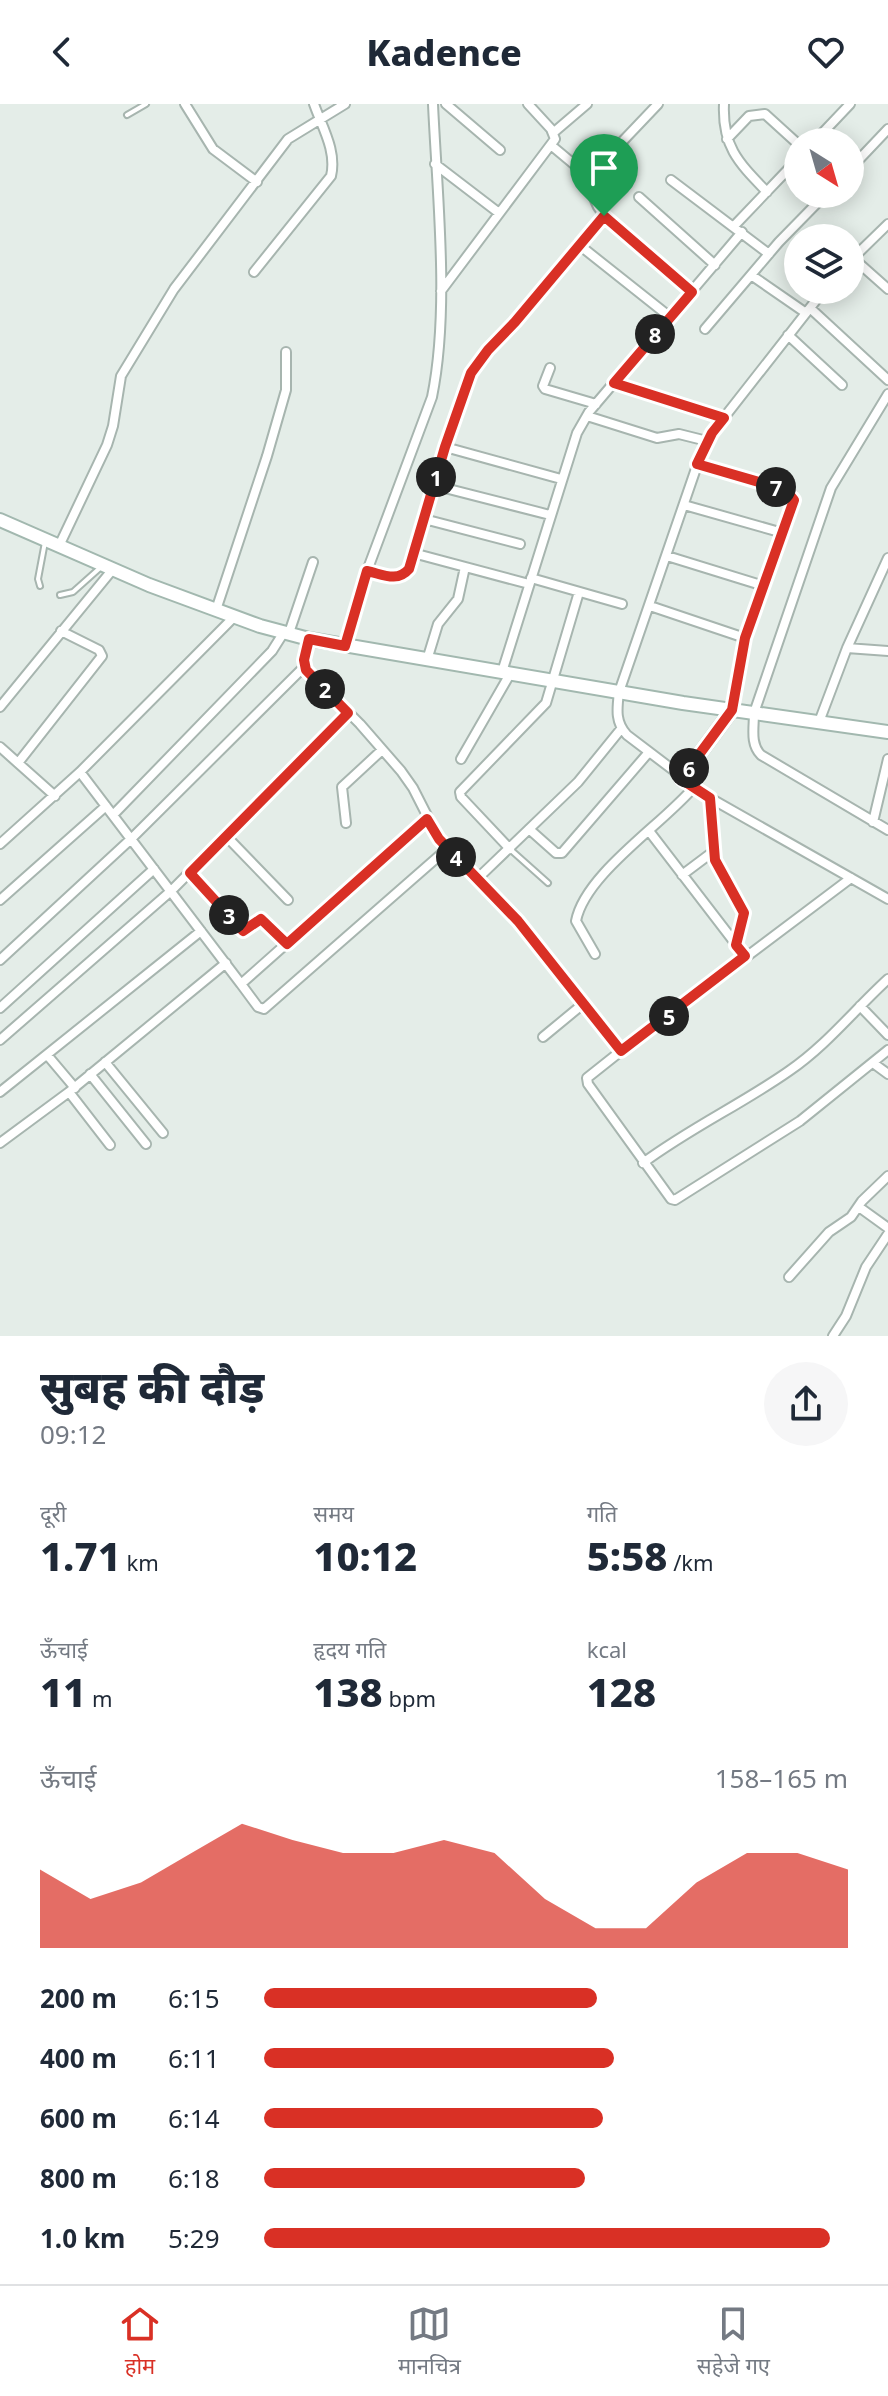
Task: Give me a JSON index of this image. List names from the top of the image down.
{
  "north": "bottom right",
  "page": {
    "header": "Kadence",
    "pins": [
      "8",
      "1",
      "7",
      "2",
      "6",
      "4",
      "3",
      "5"
    ],
    "heading": ["सुबह की दौड़", "09:12"],
    "stats": [
      ["दूरी", "1.71 km"],
      ["समय", "10:12"],
      ["गति", "5:58 /km"],
      ["ऊँचाई", "11 m"],
      ["हृदय गति", "138 bpm"],
      ["kcal", "128"]
    ],
    "chart": ["ऊँचाई", "158–165 m"],
    "list": [
      {
        "name": "200 m",
        "note": "6:15"
      },
      {
        "name": "400 m",
        "note": "6:11"
      },
      {
        "name": "600 m",
        "note": "6:14"
      },
      {
        "name": "800 m",
        "note": "6:18"
      },
      {
        "name": "1.0 km",
        "note": "5:29"
      }
    ],
    "tabs": ["होम", "मानचित्र", "सहेजे गए"]
  }
}
